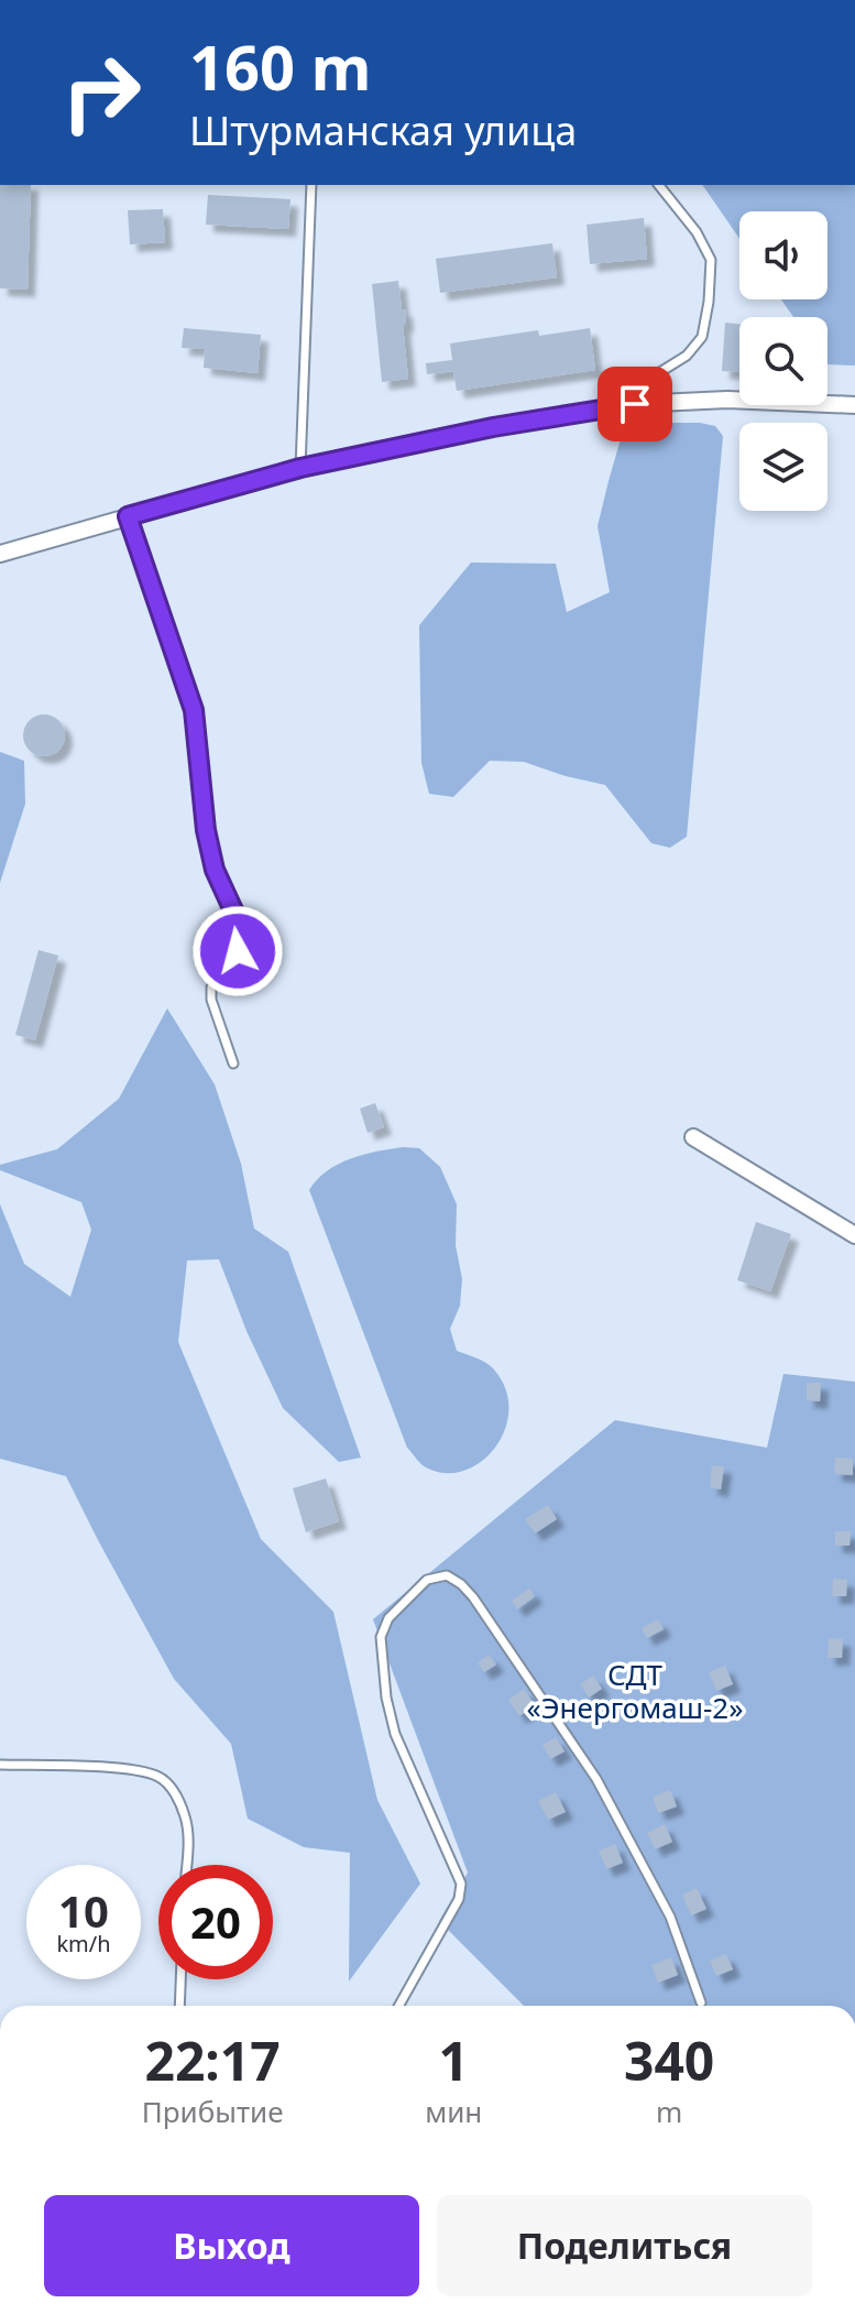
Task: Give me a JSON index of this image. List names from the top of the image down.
{
  "parks": ["СДТ «Энергомаш-2»"],
  "page": {
    "turn": ["160 m", "Штурманская улица"],
    "speed": "10 km/h",
    "limit": "20",
    "eta": [
      "22:17",
      "Прибытие",
      "1",
      "мин",
      "340",
      "m"
    ],
    "buttons": ["Выход", "Поделиться"]
  }
}
